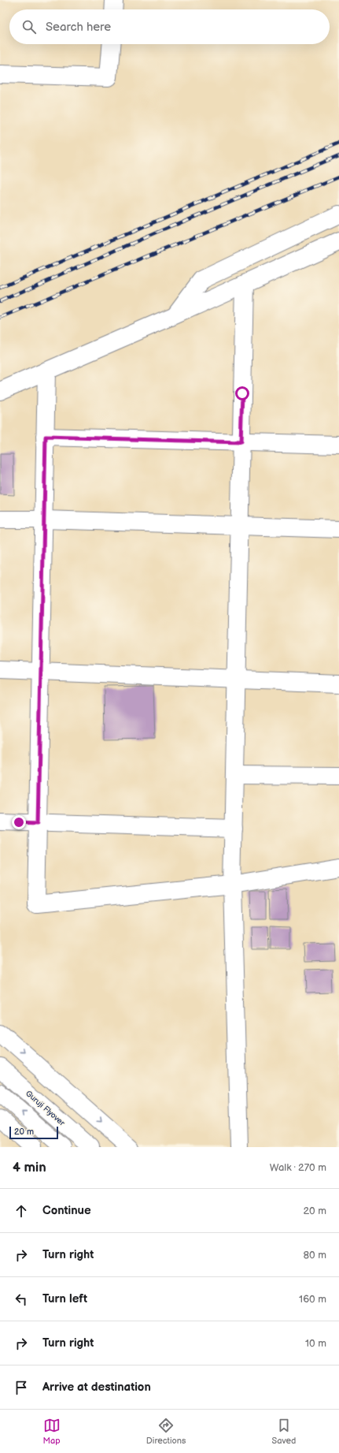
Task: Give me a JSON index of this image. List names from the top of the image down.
{
  "streets": {
    "street": ["Guruji Flyover"]
  },
  "scale_bar": "20 m",
  "page": {
    "search": "Search here",
    "scale": "20 m",
    "heading": ["4 min", "Walk · 270 m"],
    "list": [
      ["Continue", "20 m"],
      ["Turn right", "80 m"],
      ["Turn left", "160 m"],
      ["Turn right", "10 m"],
      "Arrive at destination"
    ],
    "nav": ["Map", "Directions", "Saved"]
  }
}
